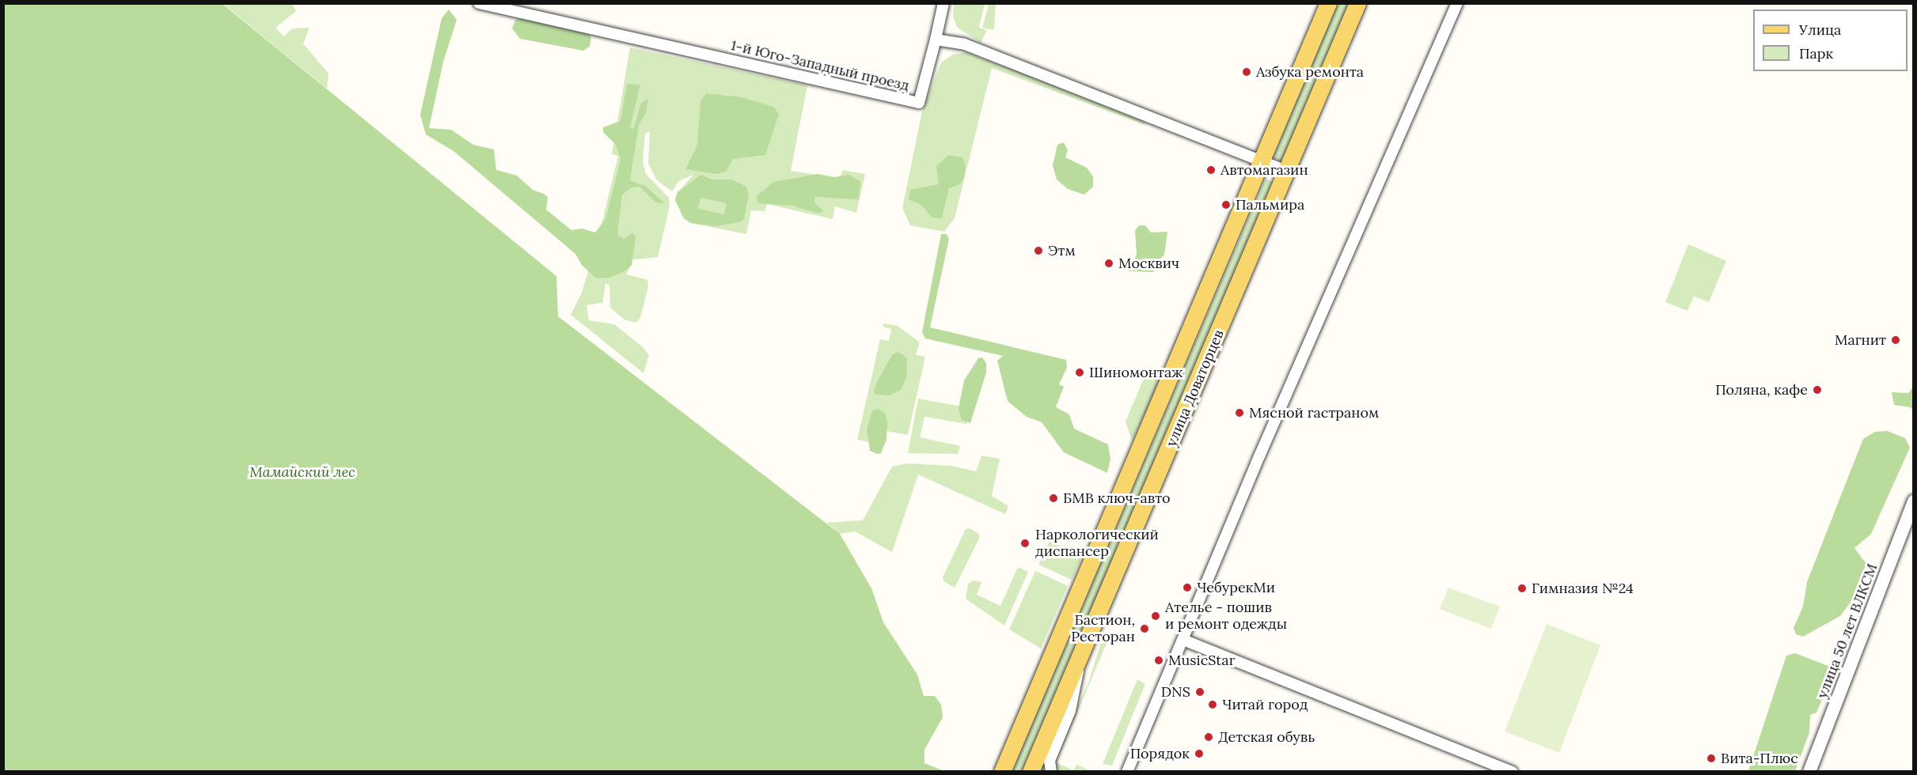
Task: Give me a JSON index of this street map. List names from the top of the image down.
{
  "streets": {
    "main road": ["улица Доваторцев"],
    "street": ["1-й Юго-Западный проезд", "улица 50 лет ВЛКСМ"]
  },
  "parks": ["Мамайский лес"],
  "places": [
    "Азбука ремонта",
    "Автомагазин",
    "Пальмира",
    "Этм",
    "Москвич",
    "Магнит",
    "Шиномонтаж",
    "Поляна, кафе",
    "Мясной гастраном",
    "БМВ ключ-авто",
    "Наркологический диспансер",
    "ЧебурекМи",
    "Гимназия №24",
    "Ателье - пошив и ремонт одежды",
    "Бастион, Ресторан",
    "MusicStar",
    "DNS",
    "Читай город",
    "Детская обувь",
    "Порядок",
    "Вита-Плюс"
  ],
  "legend": ["Улица", "Парк"]
}
